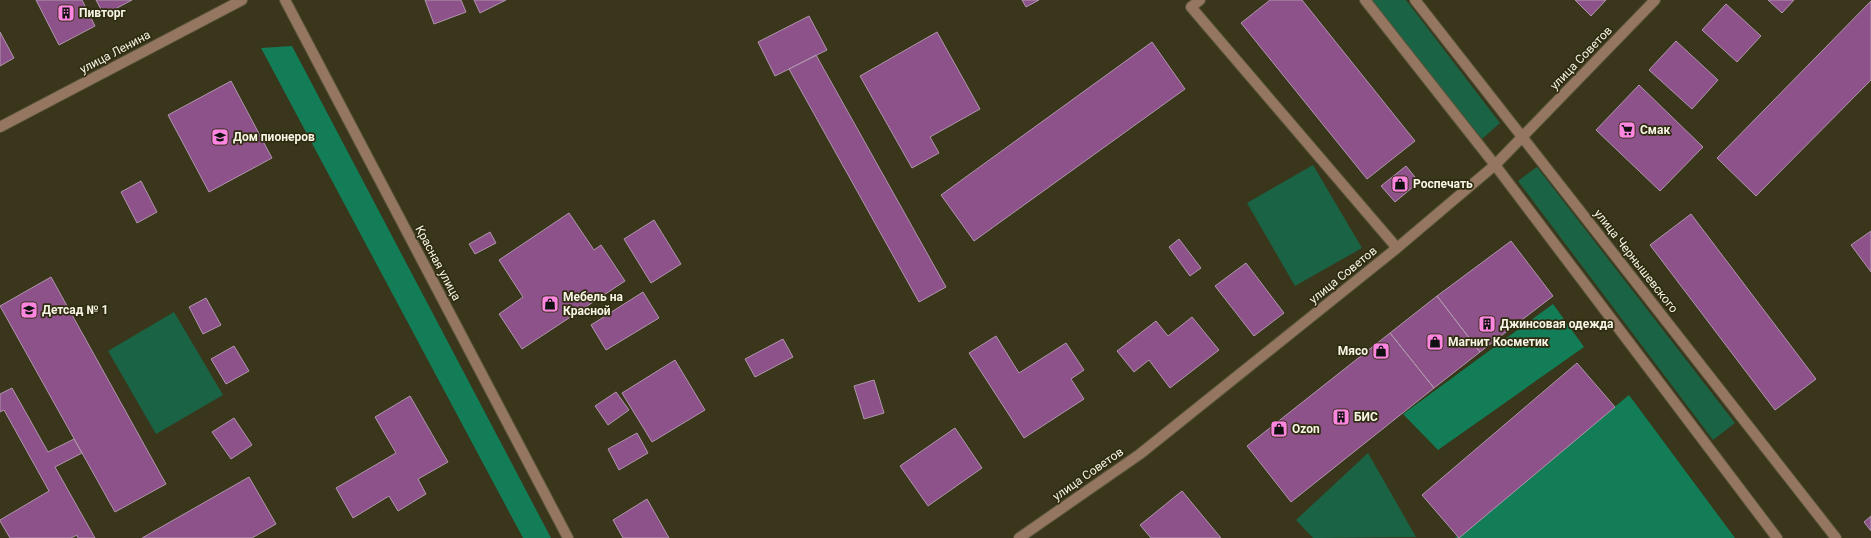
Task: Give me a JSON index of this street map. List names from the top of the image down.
{
  "streets": {
    "street": [
      "улица Ленина",
      "улица Советов",
      "улица Чернышевского",
      "Красная улица"
    ]
  },
  "crossings": [
    ["улица Советов", "улица Чернышевского"]
  ],
  "places": {
    "building": ["Пивторг", "Джинсовая одежда", "БИС"],
    "supermarket": ["Смак"],
    "school or university": ["Дом пионеров", "Детсад № 1"],
    "shop": [
      "Роспечать",
      "Мебель на Красной",
      "Магнит Косметик",
      "Мясо",
      "Ozon"
    ]
  }
}
